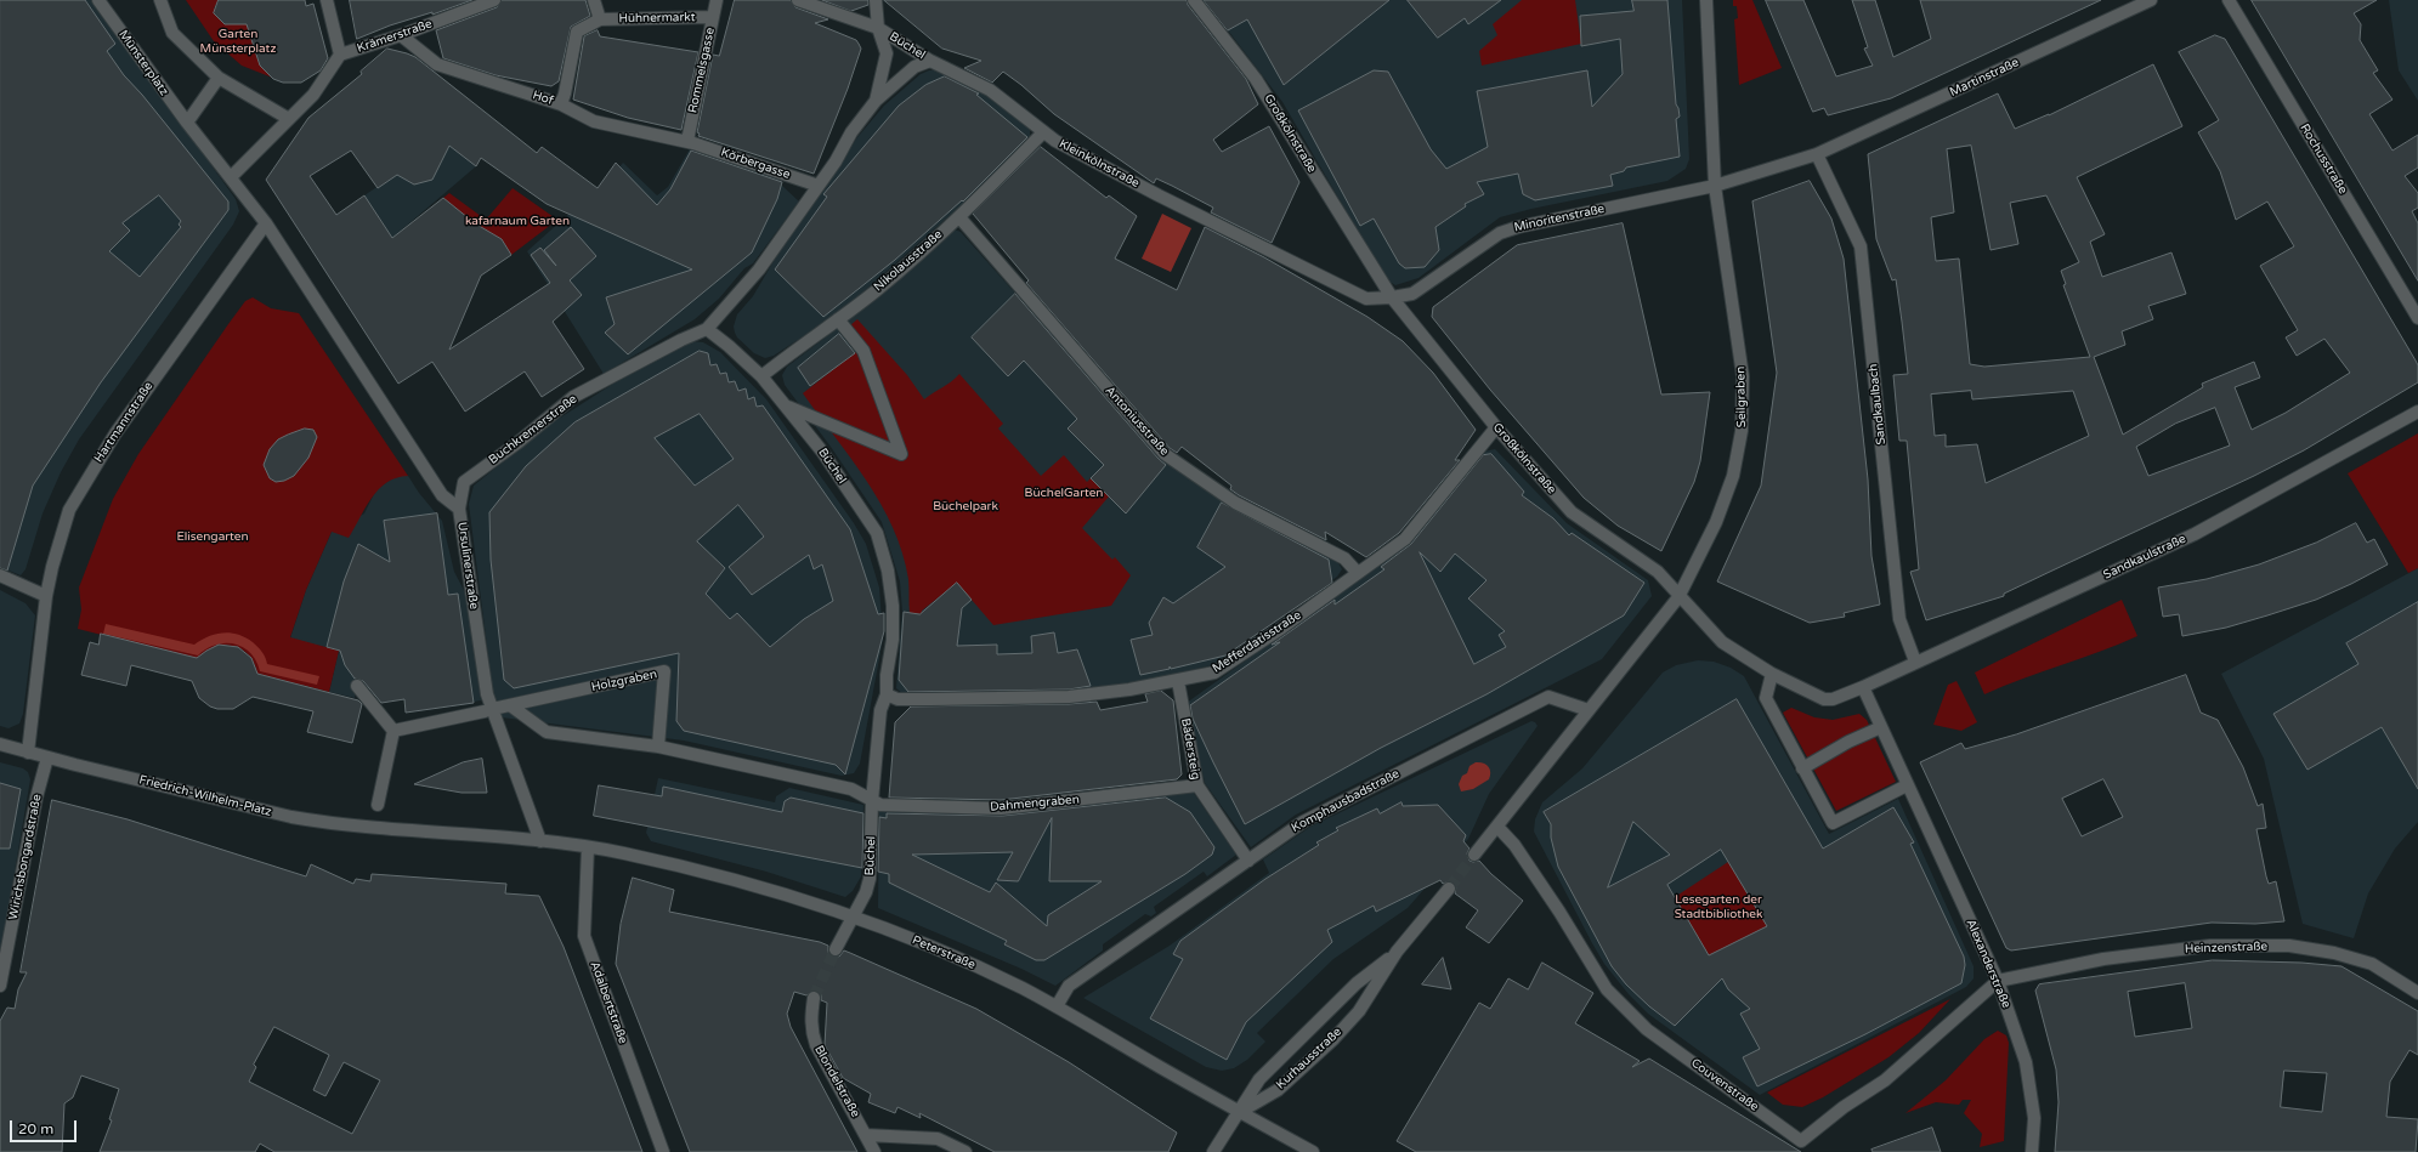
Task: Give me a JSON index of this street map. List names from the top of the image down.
{
  "streets": {
    "street": [
      "Hühnermarkt",
      "Krämerstraße",
      "Büchel",
      "Münsterplatz",
      "Rommelsgasse",
      "Martinstraße",
      "Hof",
      "Großkölnstraße",
      "Rochusstraße",
      "Körbergasse",
      "Kleinkölnstraße",
      "Minoritenstraße",
      "Nikolausstraße",
      "Seilgraben",
      "Sandkaulbach",
      "Antoniusstraße",
      "Hartmannstraße",
      "Buchkremerstraße",
      "Sandkaulstraße",
      "Ursulinerstraße",
      "Mefferdatisstraße",
      "Holzgraben",
      "Bädersteig",
      "Friedrich-Wilhelm-Platz",
      "Komphausbadstraße",
      "Dahmengraben",
      "Wirichsbongardstraße",
      "Heinzenstraße",
      "Peterstraße",
      "Alexanderstraße",
      "Adalbertstraße",
      "Kurhausstraße",
      "Blondelstraße",
      "Couvenstraße"
    ]
  },
  "crossings": [
    ["Hühnermarkt", "Rommelsgasse"],
    ["Krämerstraße", "Hof"],
    ["Büchel", "Körbergasse"],
    ["Büchel", "Kleinkölnstraße"],
    ["Büchel", "Nikolausstraße"],
    ["Büchel", "Buchkremerstraße"],
    ["Büchel", "Mefferdatisstraße"],
    ["Büchel", "Holzgraben"],
    ["Büchel", "Dahmengraben"],
    ["Büchel", "Peterstraße"],
    ["Münsterplatz", "Hartmannstraße"],
    ["Münsterplatz", "Ursulinerstraße"],
    ["Rommelsgasse", "Hof"],
    ["Rommelsgasse", "Körbergasse"],
    ["Martinstraße", "Sandkaulbach"],
    ["Hof", "Körbergasse"],
    ["Großkölnstraße", "Kleinkölnstraße"],
    ["Großkölnstraße", "Minoritenstraße"],
    ["Großkölnstraße", "Seilgraben"],
    ["Großkölnstraße", "Mefferdatisstraße"],
    ["Kleinkölnstraße", "Minoritenstraße"],
    ["Kleinkölnstraße", "Nikolausstraße"],
    ["Minoritenstraße", "Seilgraben"],
    ["Nikolausstraße", "Antoniusstraße"],
    ["Sandkaulbach", "Sandkaulstraße"],
    ["Antoniusstraße", "Mefferdatisstraße"],
    ["Hartmannstraße", "Ursulinerstraße"],
    ["Buchkremerstraße", "Ursulinerstraße"],
    ["Sandkaulstraße", "Alexanderstraße"],
    ["Ursulinerstraße", "Friedrich-Wilhelm-Platz"],
    ["Ursulinerstraße", "Peterstraße"],
    ["Mefferdatisstraße", "Bädersteig"],
    ["Holzgraben", "Dahmengraben"],
    ["Bädersteig", "Komphausbadstraße"],
    ["Bädersteig", "Dahmengraben"],
    ["Friedrich-Wilhelm-Platz", "Wirichsbongardstraße"],
    ["Friedrich-Wilhelm-Platz", "Peterstraße"],
    ["Komphausbadstraße", "Peterstraße"],
    ["Heinzenstraße", "Alexanderstraße"],
    ["Heinzenstraße", "Couvenstraße"],
    ["Peterstraße", "Adalbertstraße"],
    ["Peterstraße", "Kurhausstraße"],
    ["Alexanderstraße", "Couvenstraße"]
  ],
  "parks": [
    "Garten Münsterplatz",
    "kafarnaum Garten",
    "BüchelGarten",
    "Büchelpark",
    "Elisengarten",
    "Lesegarten der Stadtbibliothek"
  ],
  "scale_bar": "20 m"
}
